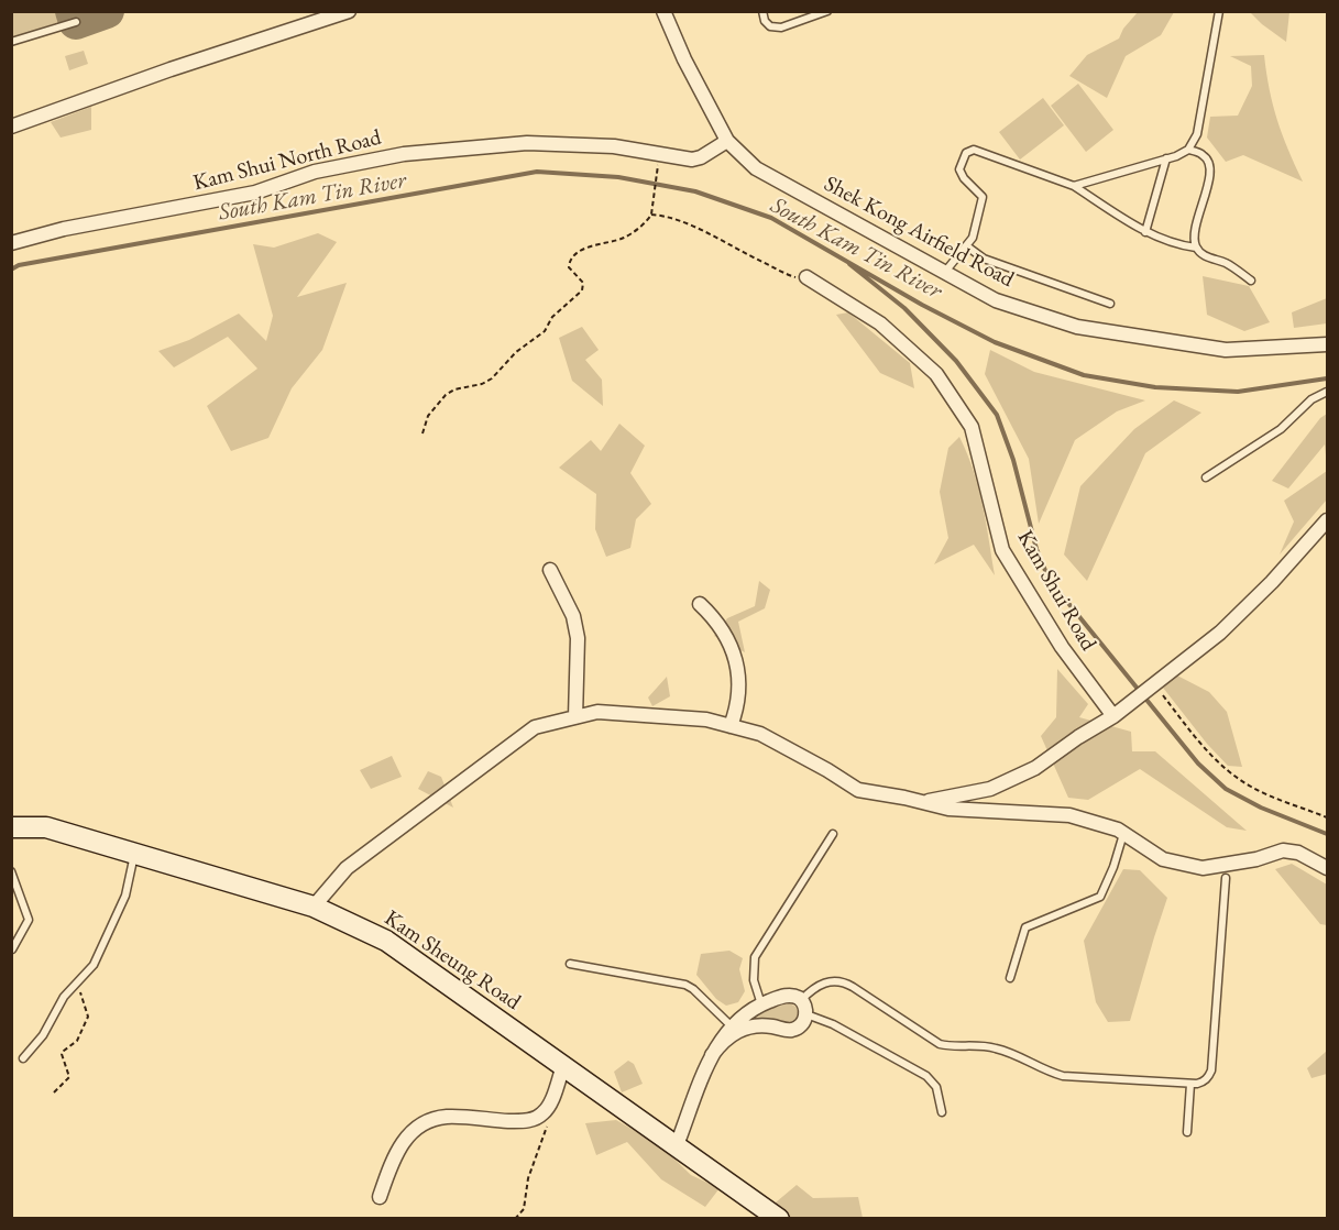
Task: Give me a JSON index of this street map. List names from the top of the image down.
{
  "streets": {
    "main road": ["Kam Sheung Road"],
    "street": ["Kam Shui North Road", "Shek Kong Airfield Road", "Kam Shui Road"]
  },
  "crossings": [
    ["Kam Shui North Road", "Shek Kong Airfield Road"]
  ],
  "water": ["South Kam Tin River"]
}
